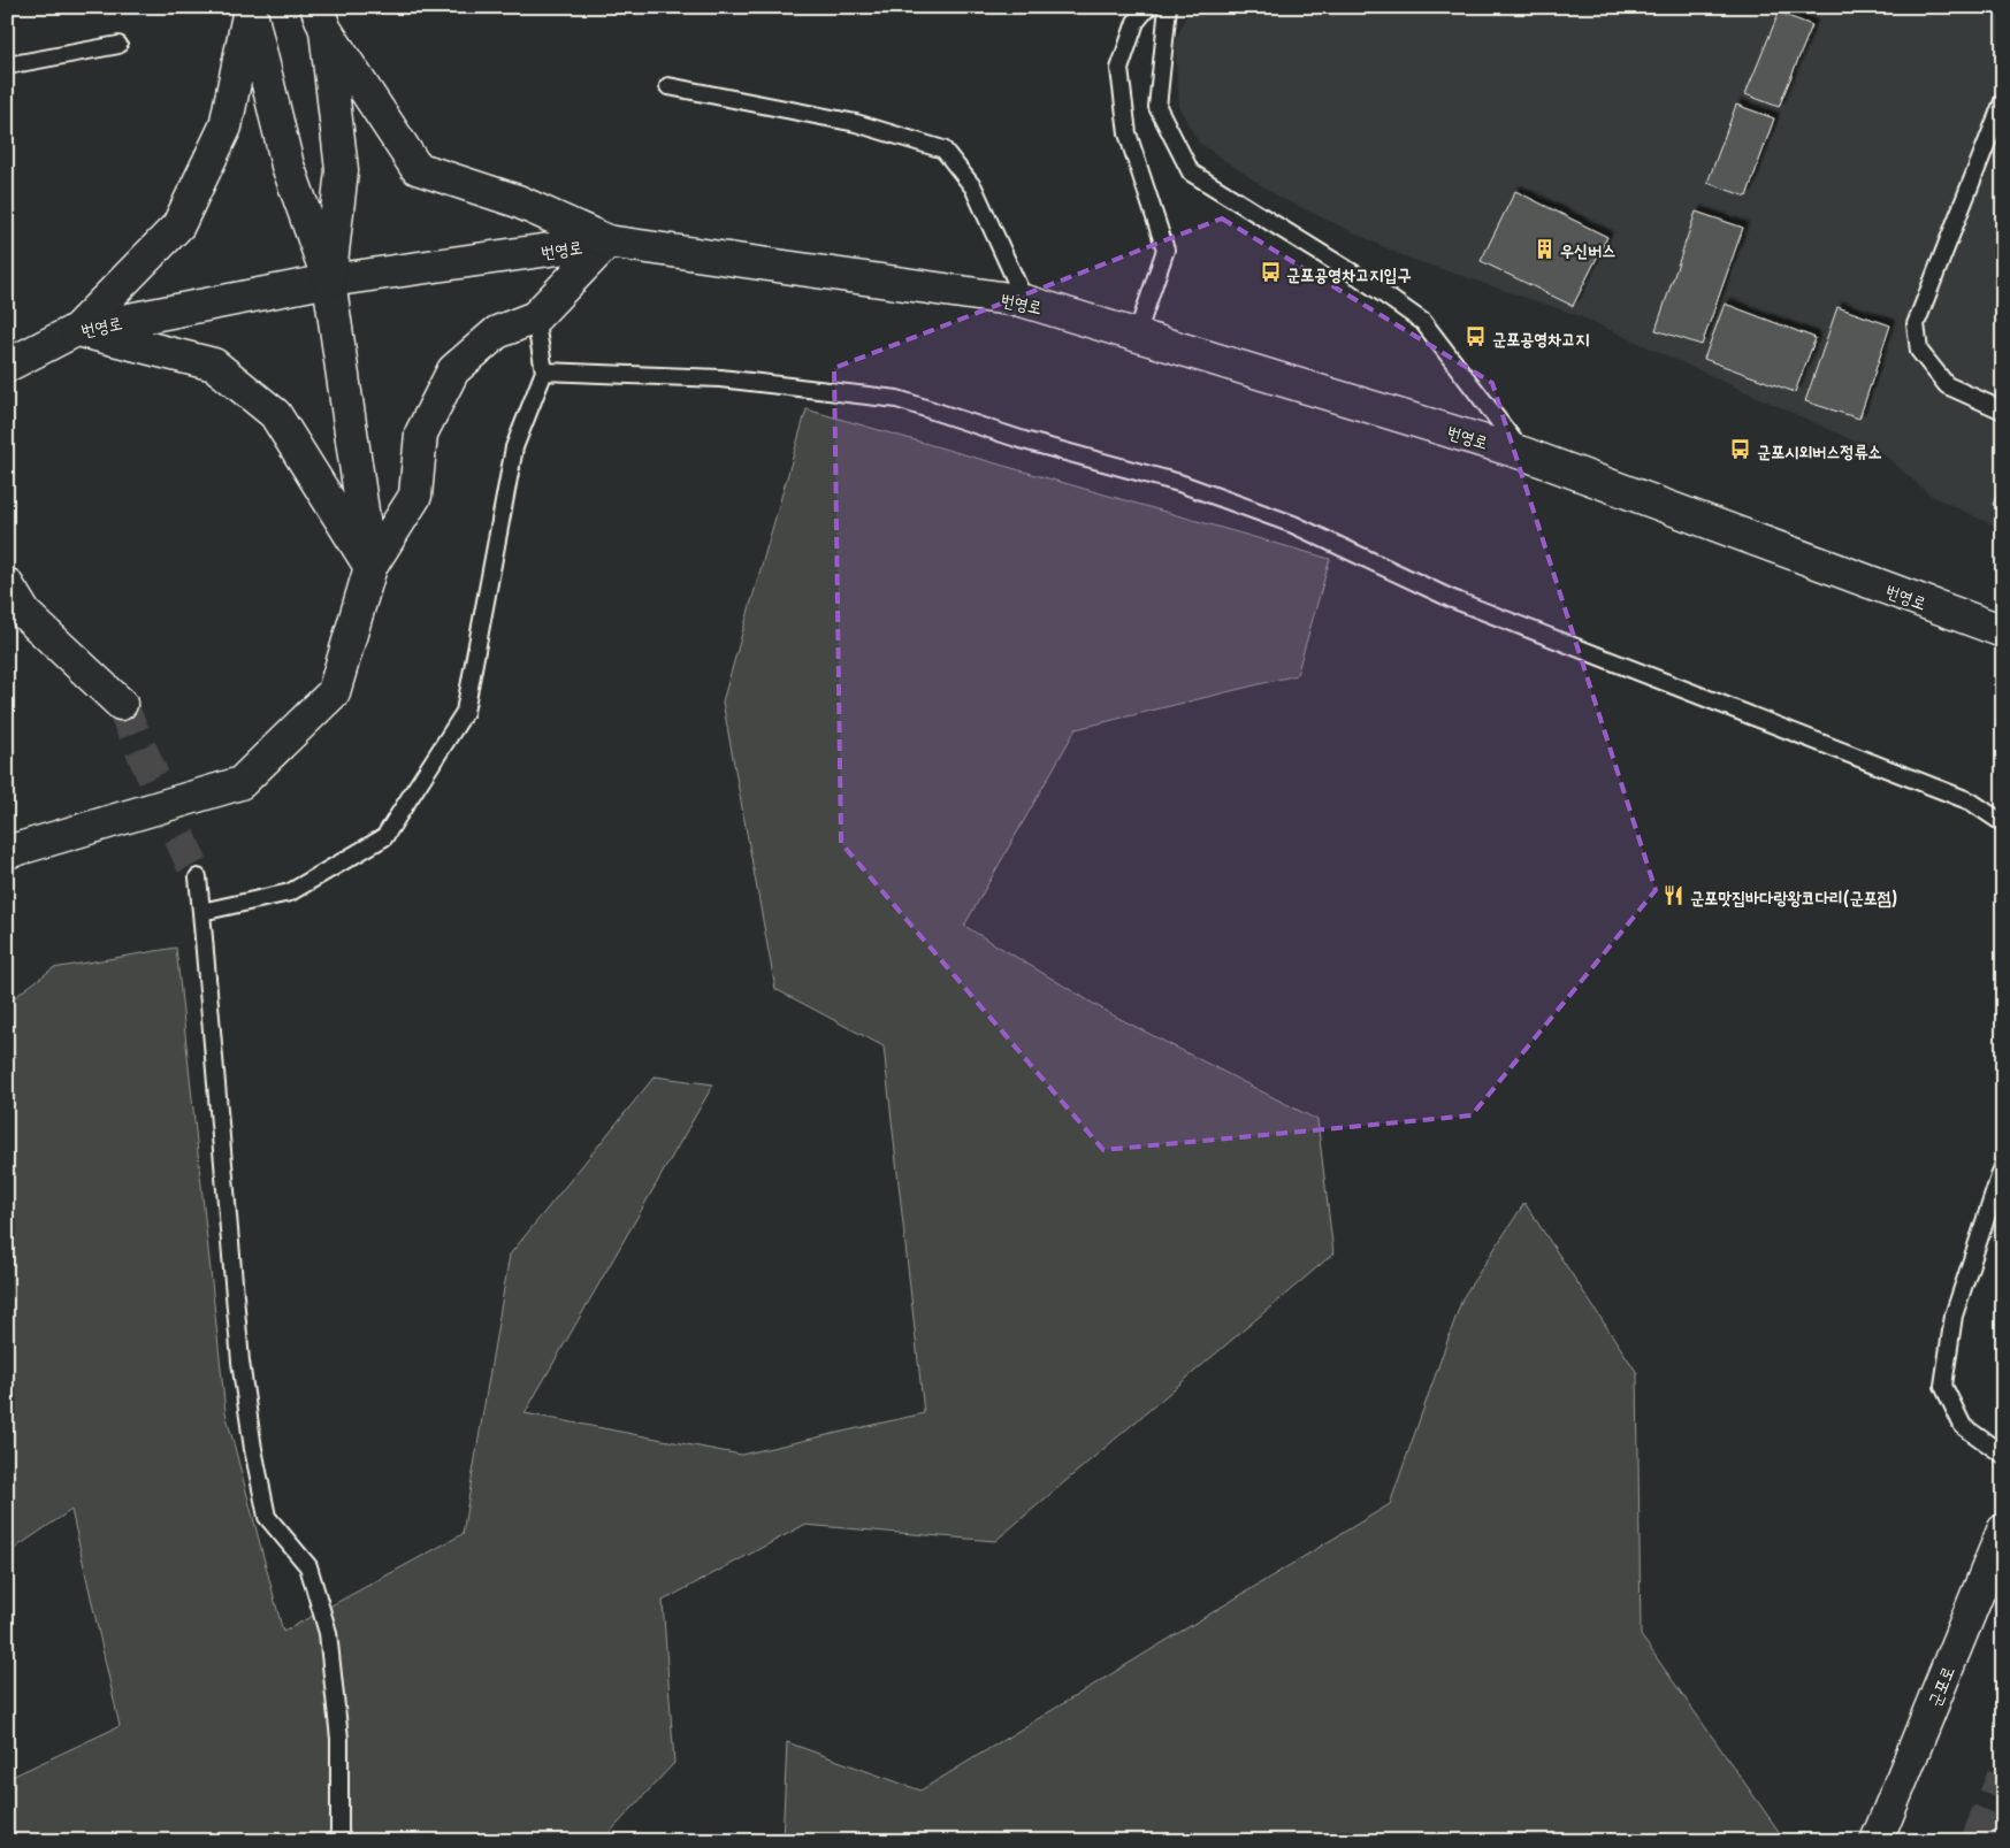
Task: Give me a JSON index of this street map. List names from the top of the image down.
{
  "streets": {
    "main road": ["번영로", "군포로"]
  },
  "places": {
    "building": ["우신버스"],
    "bus stop": ["군포공영차고지입구", "군포공영차고지", "군포시외버스정류소"],
    "restaurant": ["군포맛집바다랑왕코다리(군포점)"]
  }
}
